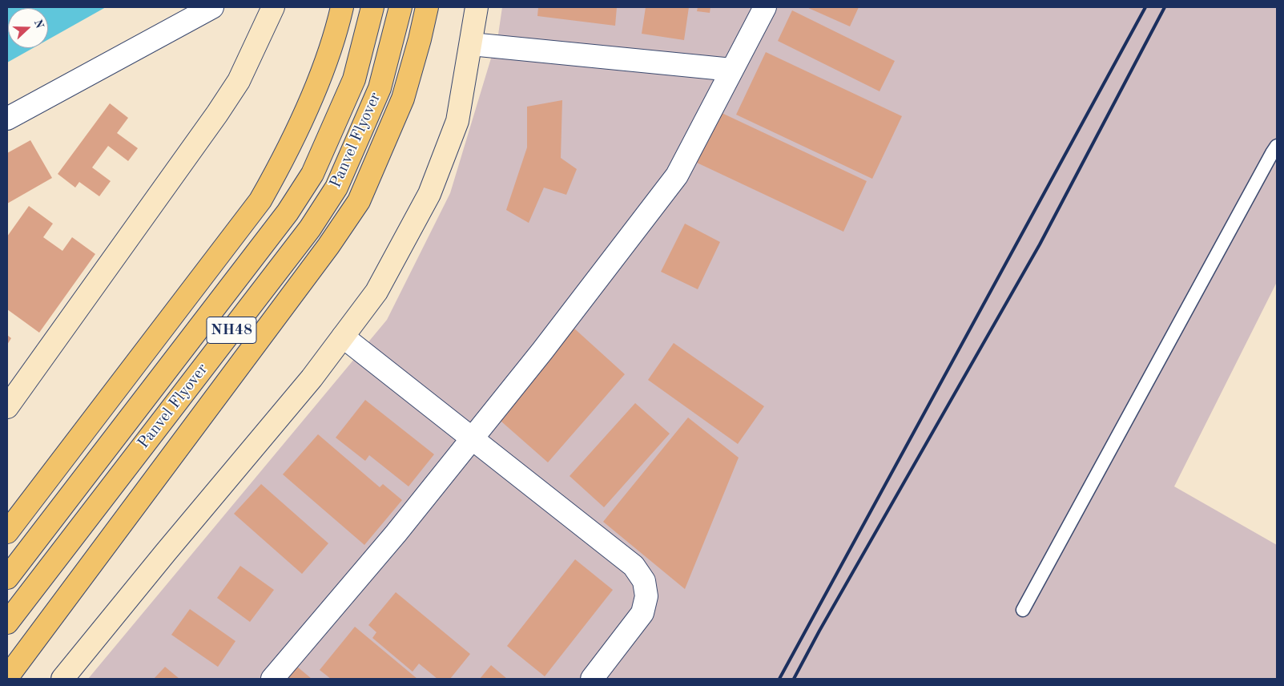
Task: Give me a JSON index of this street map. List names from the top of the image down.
{
  "streets": {
    "highway": ["Panvel Flyover", "NH48"]
  },
  "north": "right"
}
